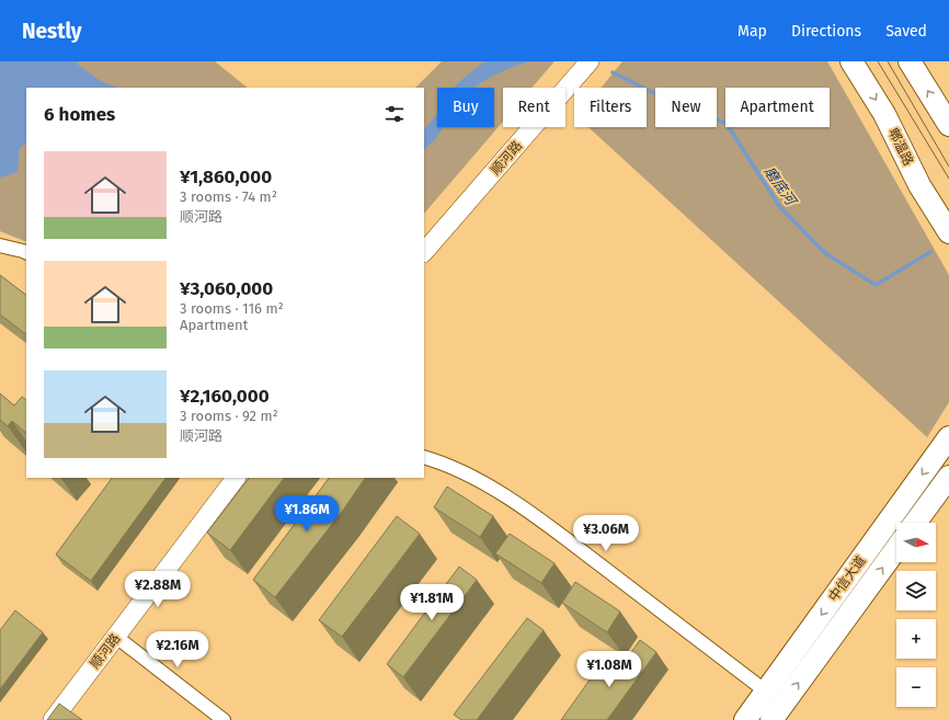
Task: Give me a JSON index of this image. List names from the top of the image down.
{
  "streets": {
    "main road": ["郫温路", "中信大道"],
    "street": ["顺河路"]
  },
  "water": ["磨底河"],
  "north": "right",
  "page": {
    "header": "Nestly",
    "nav": ["Map", "Directions", "Saved"],
    "chip": [
      "Buy",
      "Rent",
      "Filters",
      "New",
      "Apartment"
    ],
    "heading": "6 homes",
    "list": [
      {
        "name": "¥1,860,000",
        "note": "3 rooms · 74 m² · 顺河路"
      },
      {
        "name": "¥3,060,000",
        "note": "3 rooms · 116 m² · Apartment"
      },
      {
        "name": "¥2,160,000",
        "note": "3 rooms · 92 m² · 顺河路"
      }
    ],
    "price": [
      "¥1.86M",
      "¥3.06M",
      "¥2.88M",
      "¥1.81M",
      "¥2.16M",
      "¥1.08M"
    ],
    "map_buttons": ["+", "−"]
  }
}
